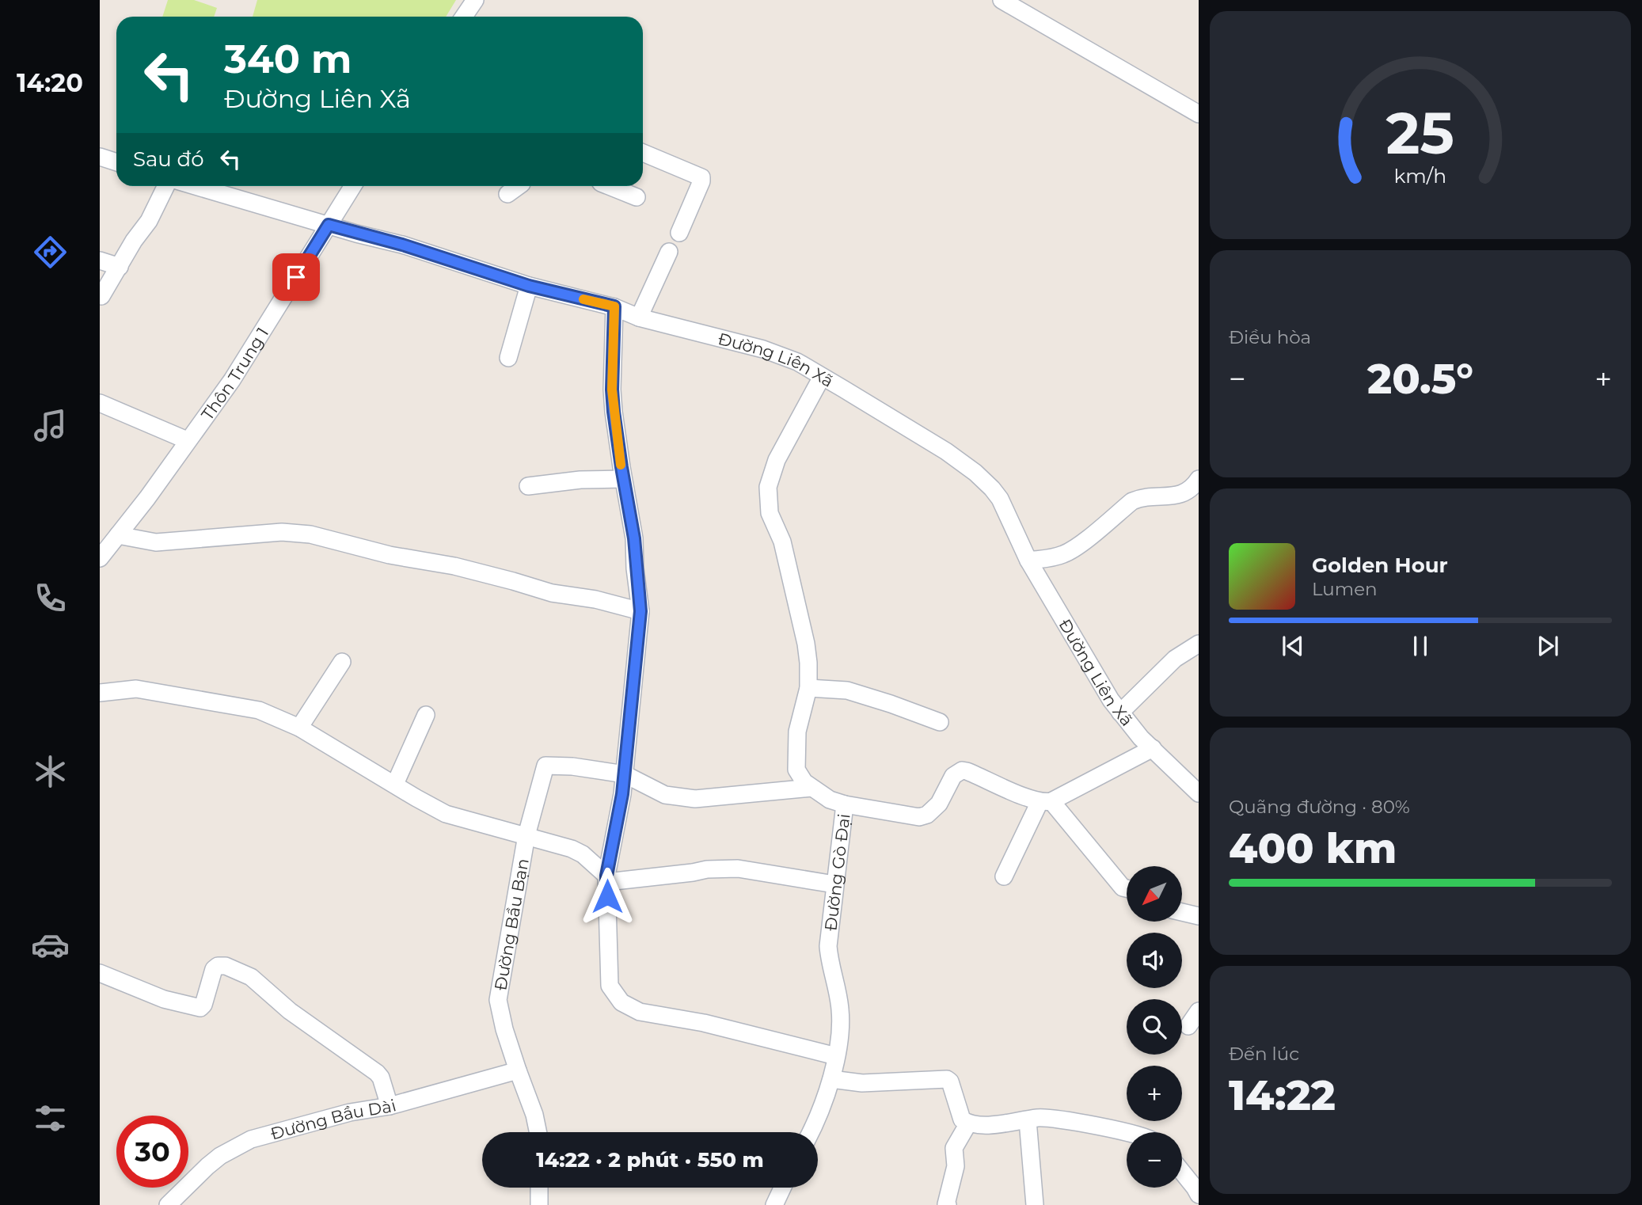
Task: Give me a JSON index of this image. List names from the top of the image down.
{
  "streets": {
    "street": [
      "Đường Liên Xã",
      "Thôn Trung 1",
      "Đường Gò Đại",
      "Đường Bầu Bạn",
      "Đường Bầu Dài"
    ]
  },
  "crossings": [
    ["Đường Liên Xã", "Thôn Trung 1"],
    ["Đường Liên Xã", "Đường Gò Đại"],
    ["Đường Bầu Bạn", "Đường Bầu Dài"]
  ],
  "north": "bottom left",
  "page": {
    "tabs": "14:20",
    "turn": ["340 m", "Đường Liên Xã"],
    "then": "Sau đó",
    "tile": [
      "Điều hòa",
      ["Quãng đường · 80%", "400 km"],
      ["Đến lúc", "14:22"]
    ],
    "heat": ["−", "20.5°", "+"],
    "song": ["Golden Hour", "Lumen"],
    "map_buttons": ["+", "−"],
    "limit": "30",
    "trip": "14:22 · 2 phút · 550 m",
    "gauge": ["25", "km/h"]
  }
}
